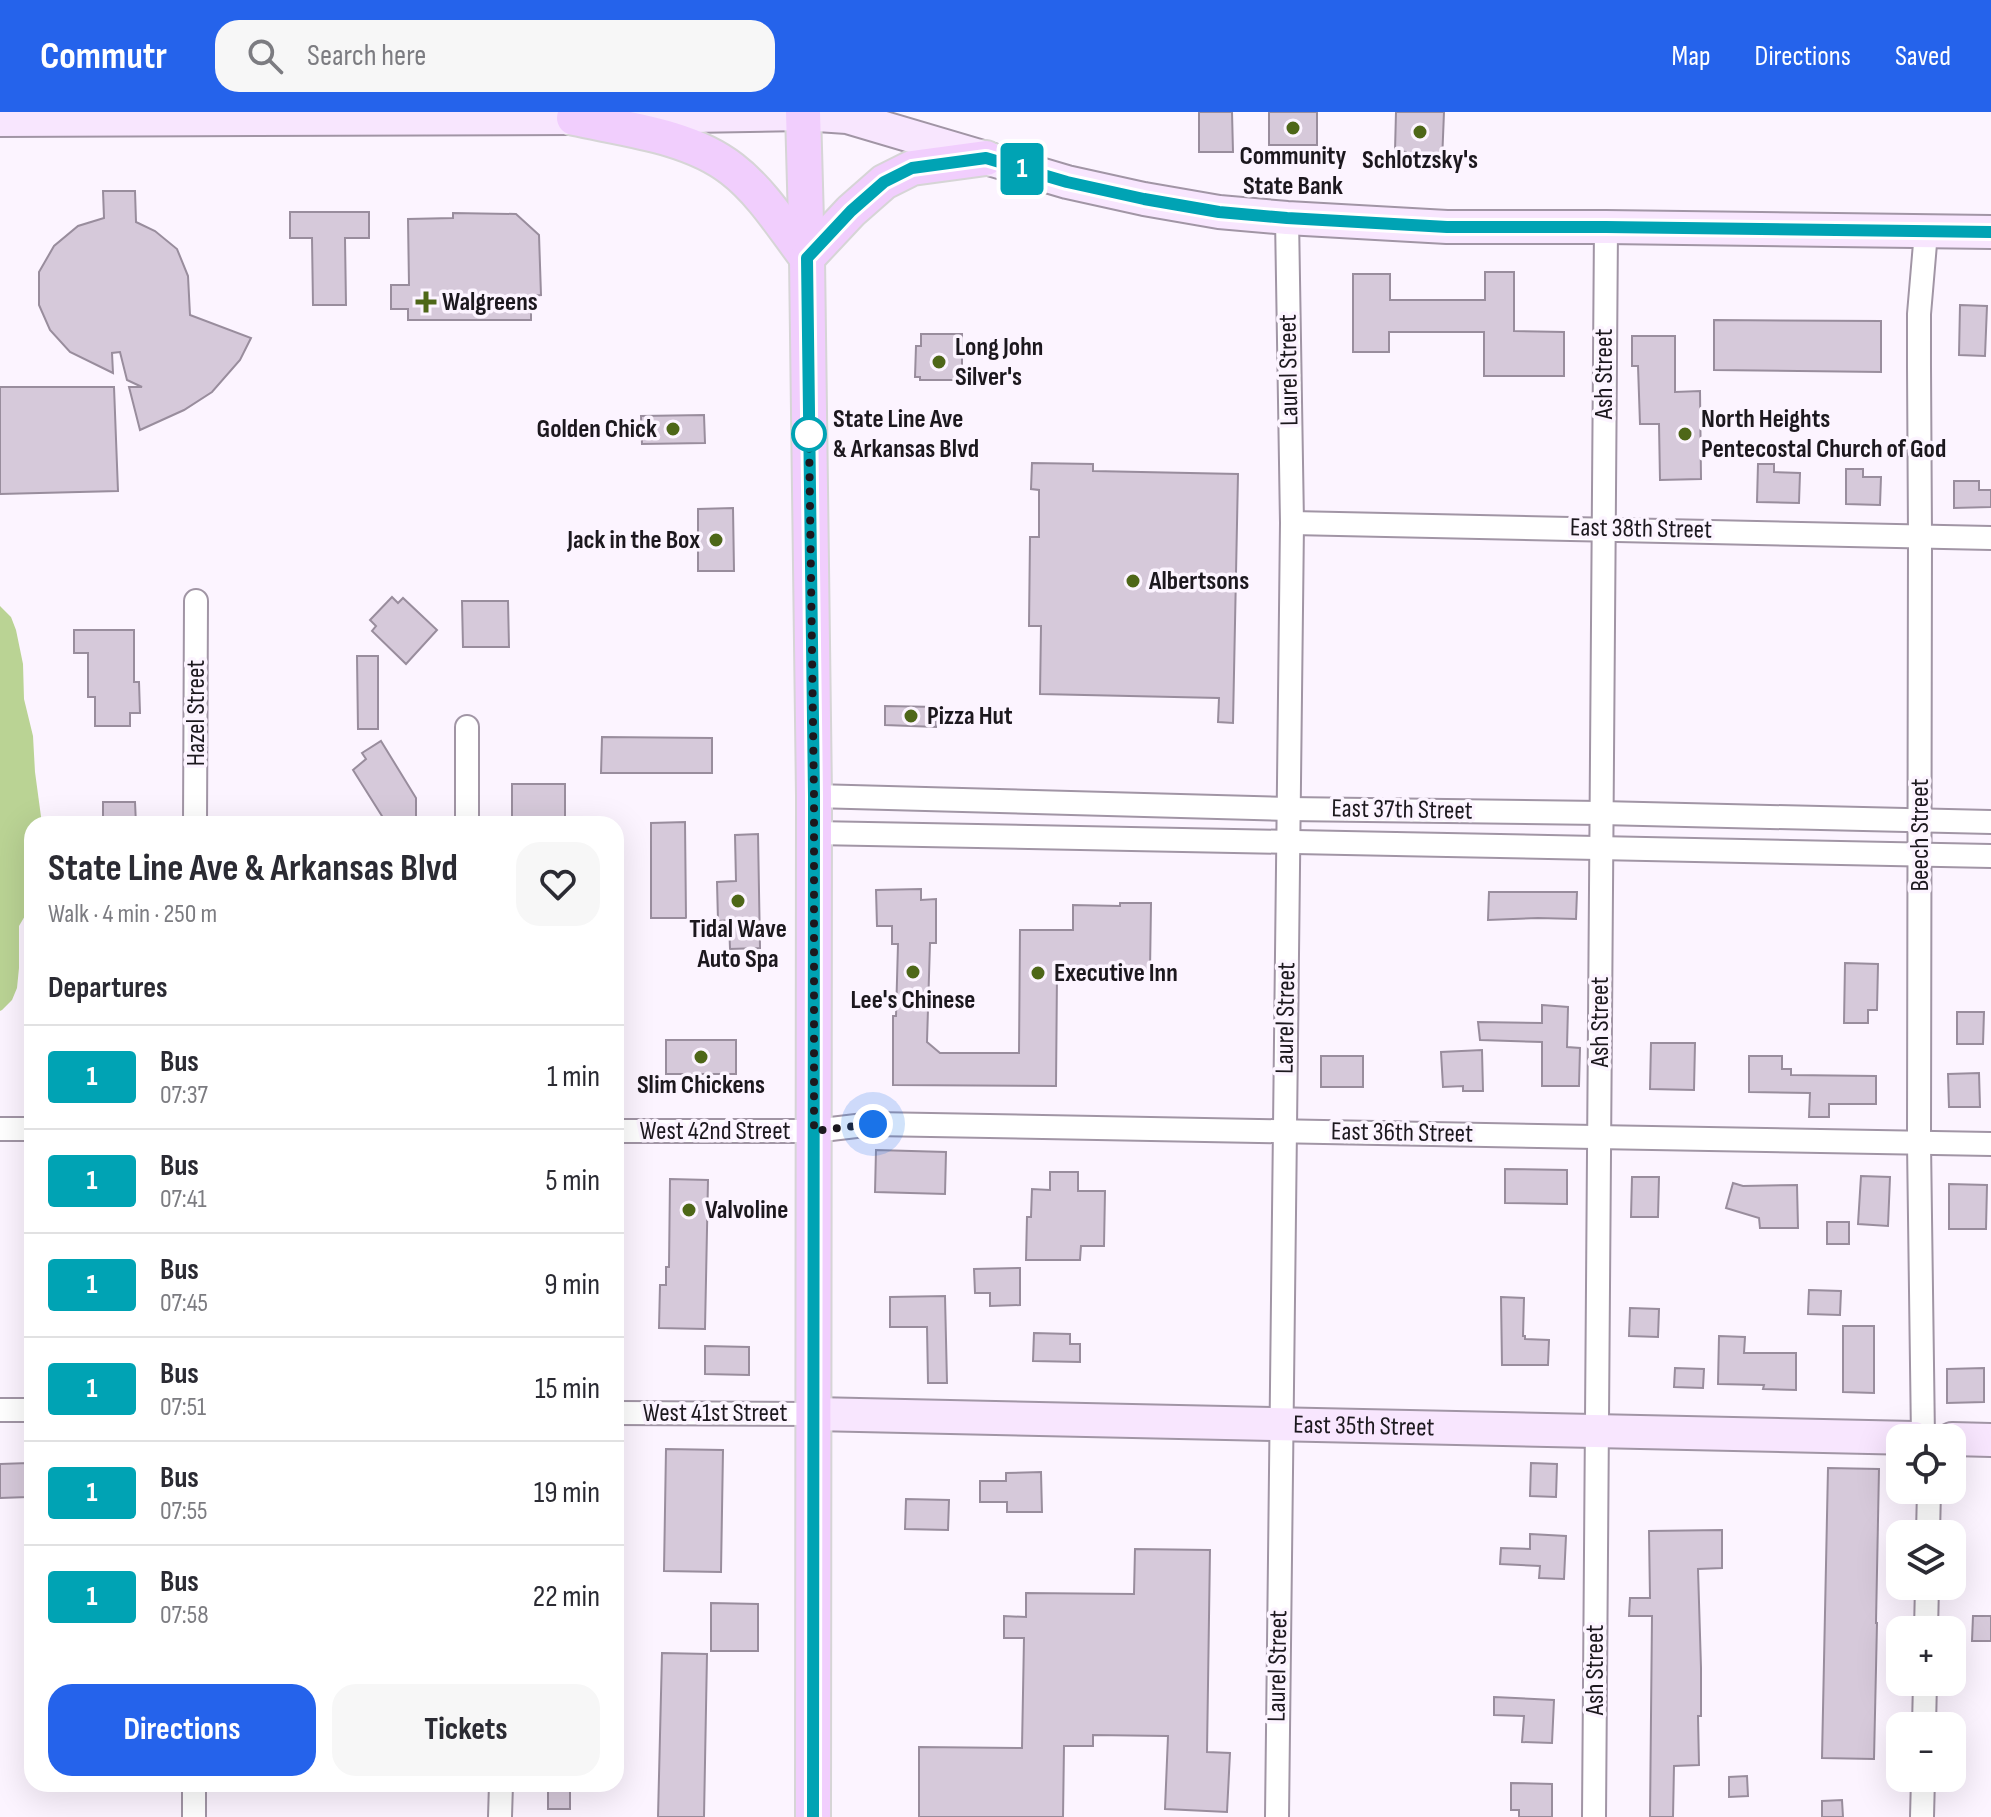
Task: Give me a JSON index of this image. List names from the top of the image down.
{
  "streets": {
    "main road": ["East 35th Street"],
    "street": [
      "Laurel Street",
      "Ash Street",
      "East 38th Street",
      "Hazel Street",
      "East 37th Street",
      "Beech Street",
      "West 42nd Street",
      "East 36th Street",
      "West 41st Street"
    ]
  },
  "crossings": [
    ["Laurel Street", "East 38th Street"],
    ["Laurel Street", "East 37th Street"],
    ["Laurel Street", "East 36th Street"],
    ["Laurel Street", "East 35th Street"],
    ["Ash Street", "East 38th Street"],
    ["Ash Street", "East 37th Street"],
    ["Ash Street", "East 36th Street"],
    ["Ash Street", "East 35th Street"],
    ["East 38th Street", "Beech Street"],
    ["East 37th Street", "Beech Street"],
    ["Beech Street", "East 36th Street"],
    ["West 42nd Street", "East 36th Street"],
    ["West 41st Street", "East 35th Street"]
  ],
  "places": {
    "other": [
      "Community State Bank",
      "Schlotzsky's",
      "Long John Silver's",
      "Golden Chick",
      "State Line Ave & Arkansas Blvd",
      "North Heights Pentecostal Church of God",
      "Jack in the Box",
      "Albertsons",
      "Pizza Hut",
      "Tidal Wave Auto Spa",
      "Lee's Chinese",
      "Executive Inn",
      "Slim Chickens",
      "Valvoline"
    ],
    "health": ["Walgreens"]
  },
  "lines": ["bus line 1"],
  "page": {
    "header": "Commutr",
    "search": "Search here",
    "nav": ["Map", "Directions", "Saved"],
    "on_map": "1",
    "heading": [
      ["State Line Ave & Arkansas Blvd", "Walk · 4 min · 250 m"],
      "Departures"
    ],
    "list": [
      {
        "mark": "1",
        "name": "Bus",
        "note": "07:37",
        "value": "1 min"
      },
      {
        "mark": "1",
        "name": "Bus",
        "note": "07:41",
        "value": "5 min"
      },
      {
        "mark": "1",
        "name": "Bus",
        "note": "07:45",
        "value": "9 min"
      },
      {
        "mark": "1",
        "name": "Bus",
        "note": "07:51",
        "value": "15 min"
      },
      {
        "mark": "1",
        "name": "Bus",
        "note": "07:55",
        "value": "19 min"
      },
      {
        "mark": "1",
        "name": "Bus",
        "note": "07:58",
        "value": "22 min"
      }
    ],
    "map_buttons": ["+", "−"],
    "buttons": ["Directions", "Tickets"]
  }
}
